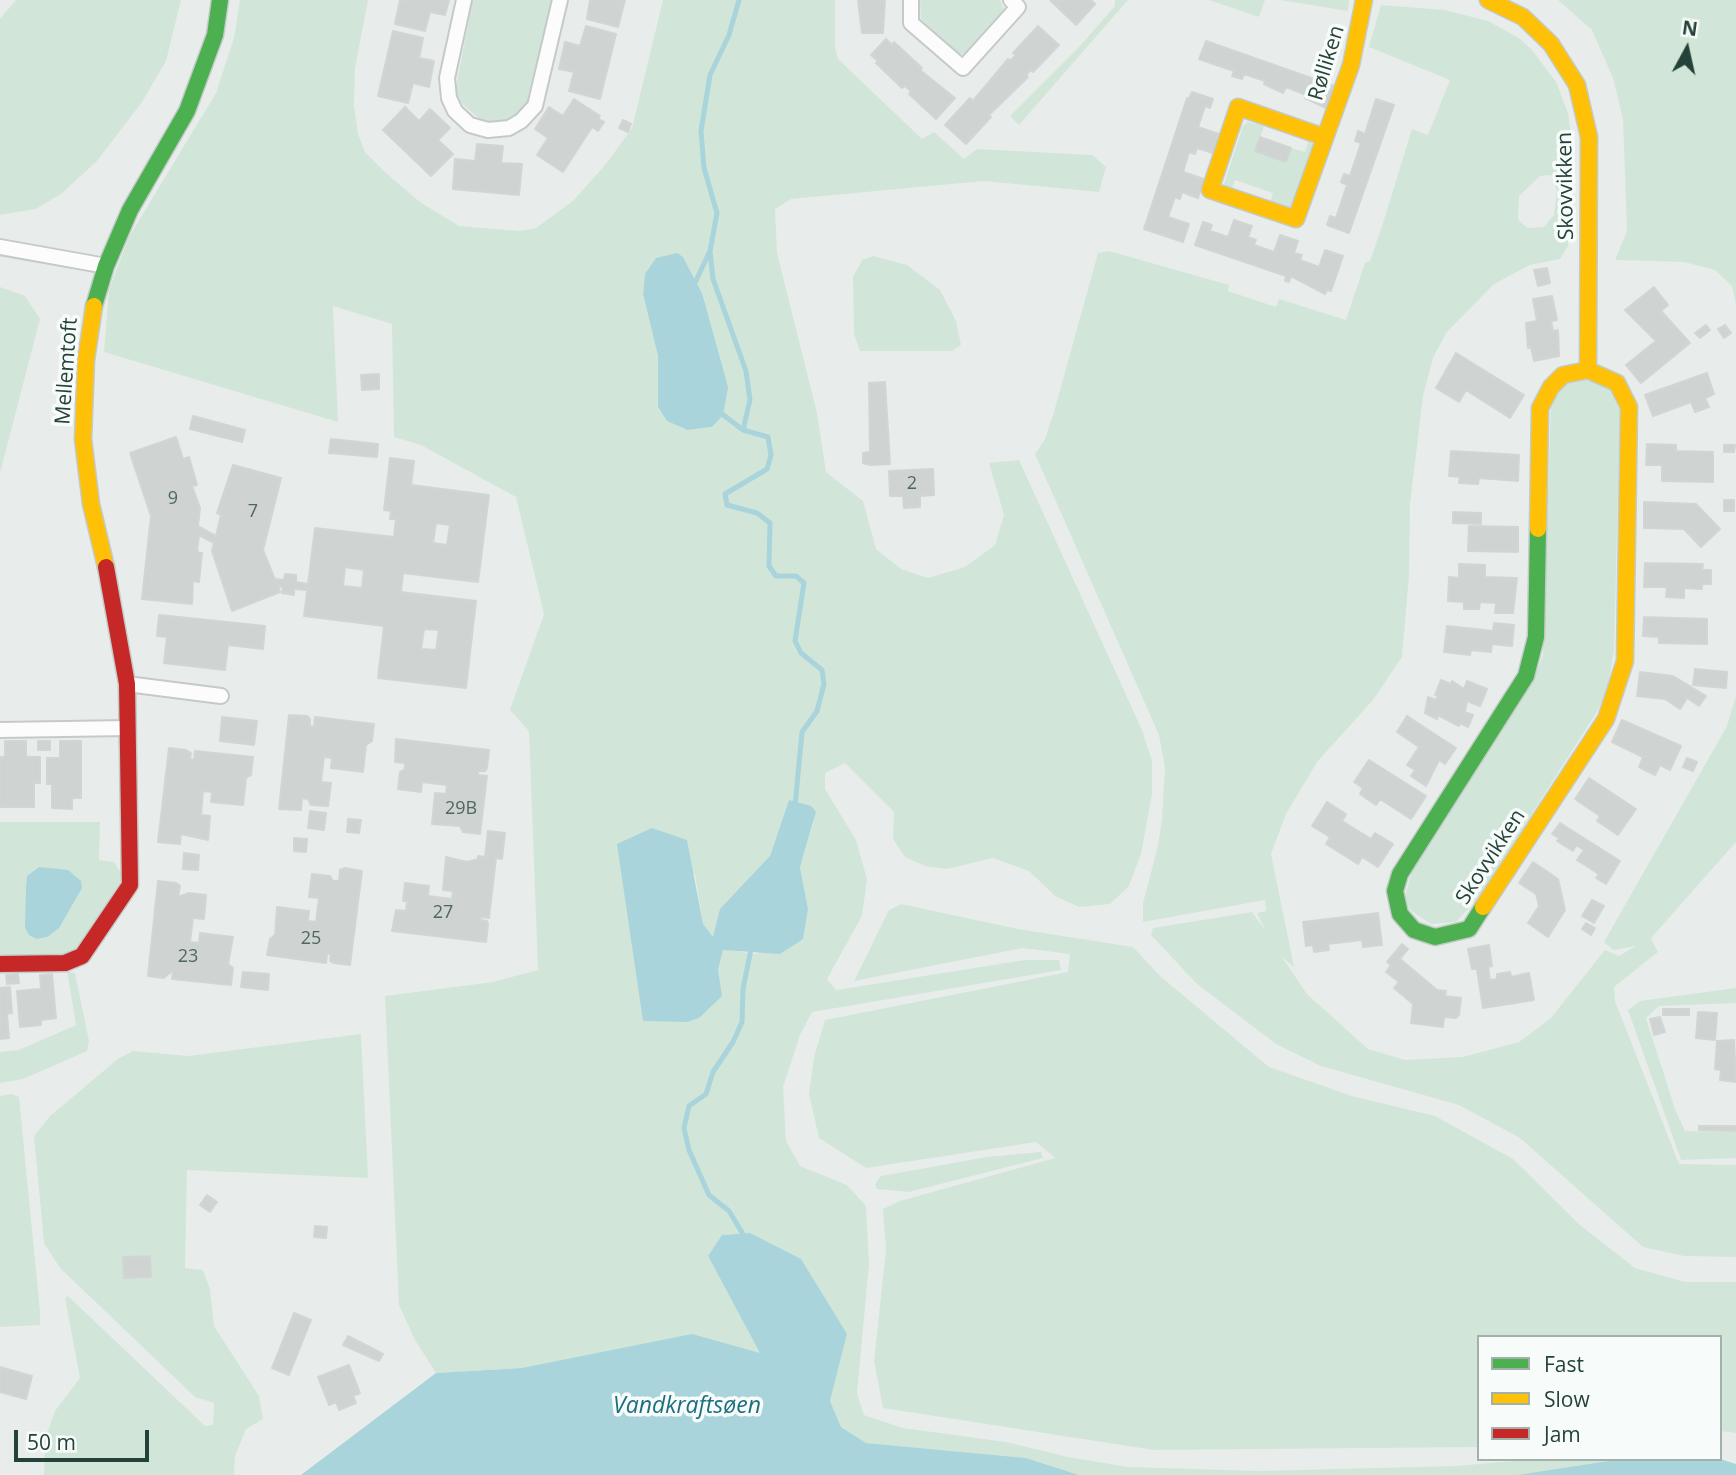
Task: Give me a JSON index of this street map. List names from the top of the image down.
{
  "streets": {
    "street": ["Rølliken", "Skovvikken", "Mellemtoft"]
  },
  "water": ["Vandkraftsøen"],
  "house_numbers": [
    "2",
    "9",
    "7",
    "29B",
    "27",
    "25",
    "23"
  ],
  "legend": ["Fast", "Slow", "Jam"],
  "scale_bar": "50 m",
  "north": "top"
}
